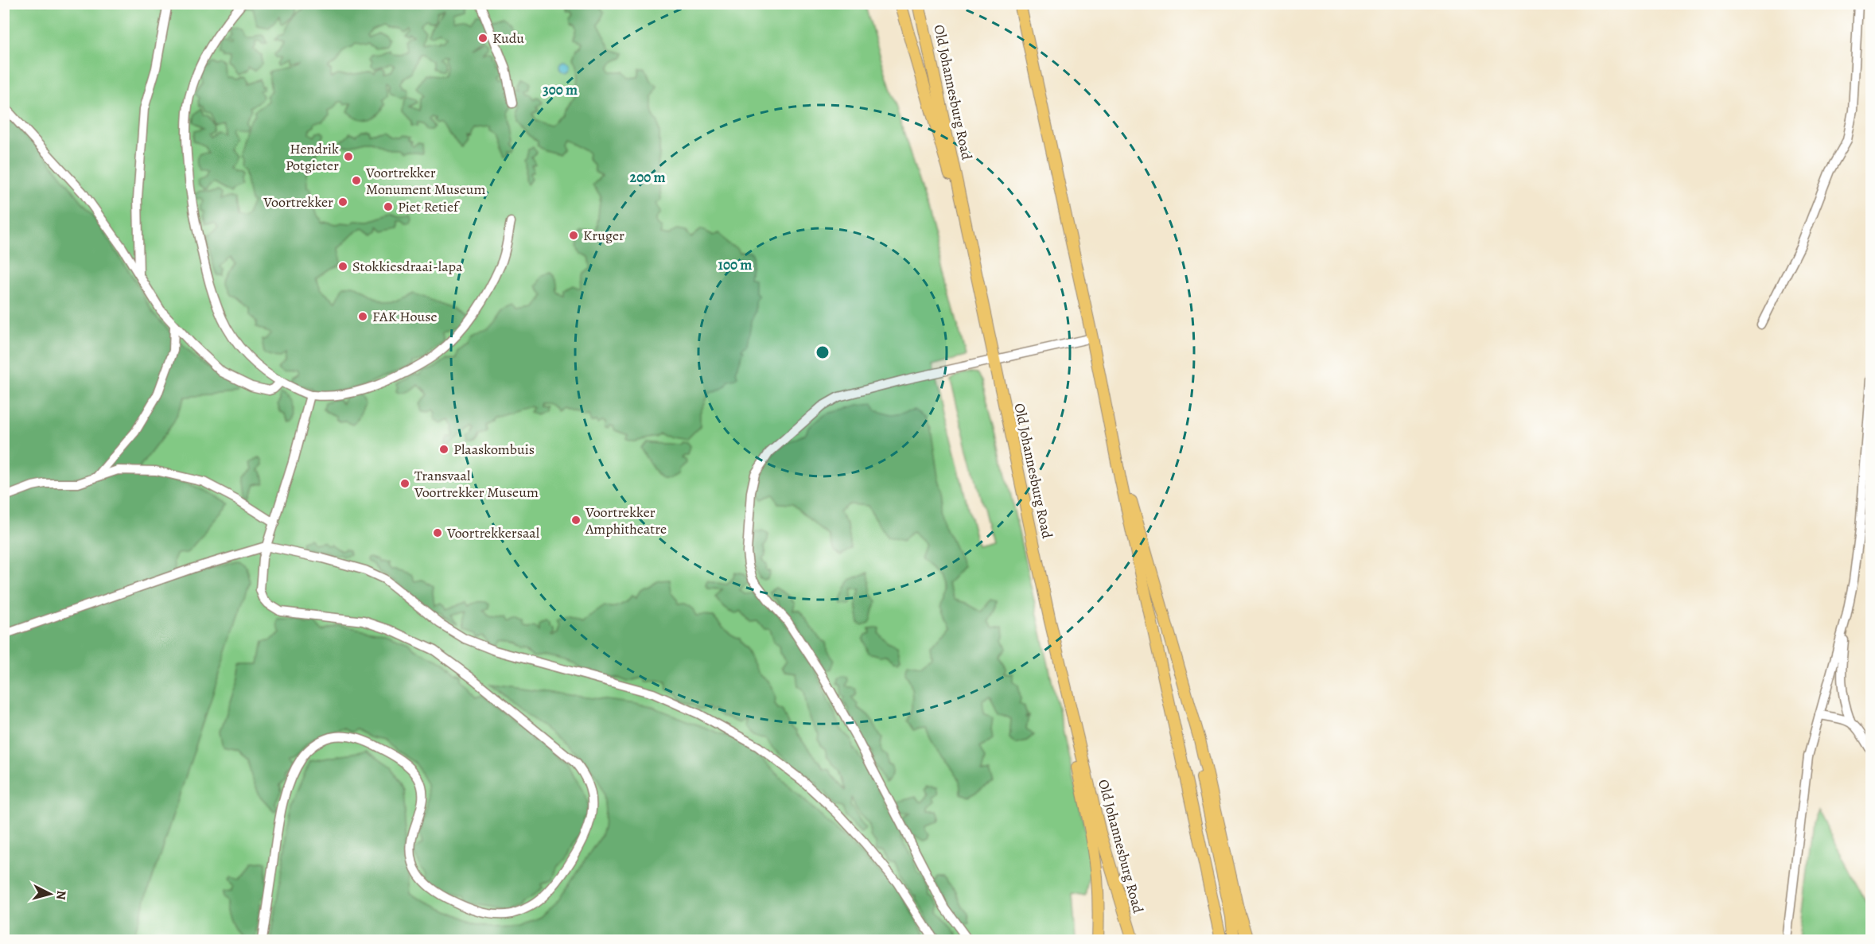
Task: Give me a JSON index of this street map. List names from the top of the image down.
{
  "streets": {
    "main road": ["Old Johannesburg Road"]
  },
  "places": [
    "Kudu",
    "Hendrik Potgieter",
    "Voortrekker Monument Museum",
    "Voortrekker",
    "Piet Retief",
    "Kruger",
    "Stokkiesdraai-lapa",
    "FAK House",
    "Plaaskombuis",
    "Transvaal Voortrekker Museum",
    "Voortrekker Amphitheatre",
    "Voortrekkersaal"
  ],
  "north": "right",
  "rings": ["300 m", "200 m", "100 m"]
}
